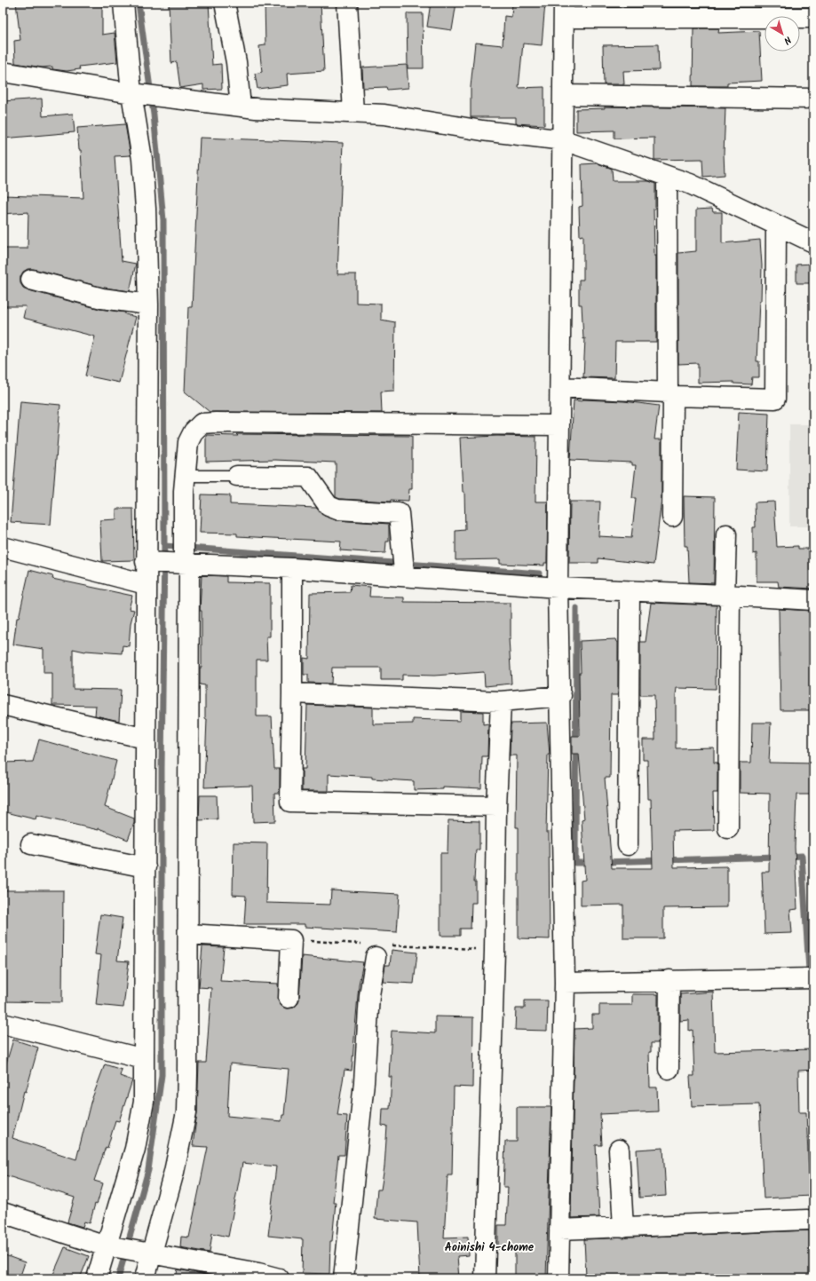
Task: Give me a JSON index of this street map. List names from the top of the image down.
{
  "districts": ["Aoinishi 4-chome"],
  "north": "bottom right"
}
